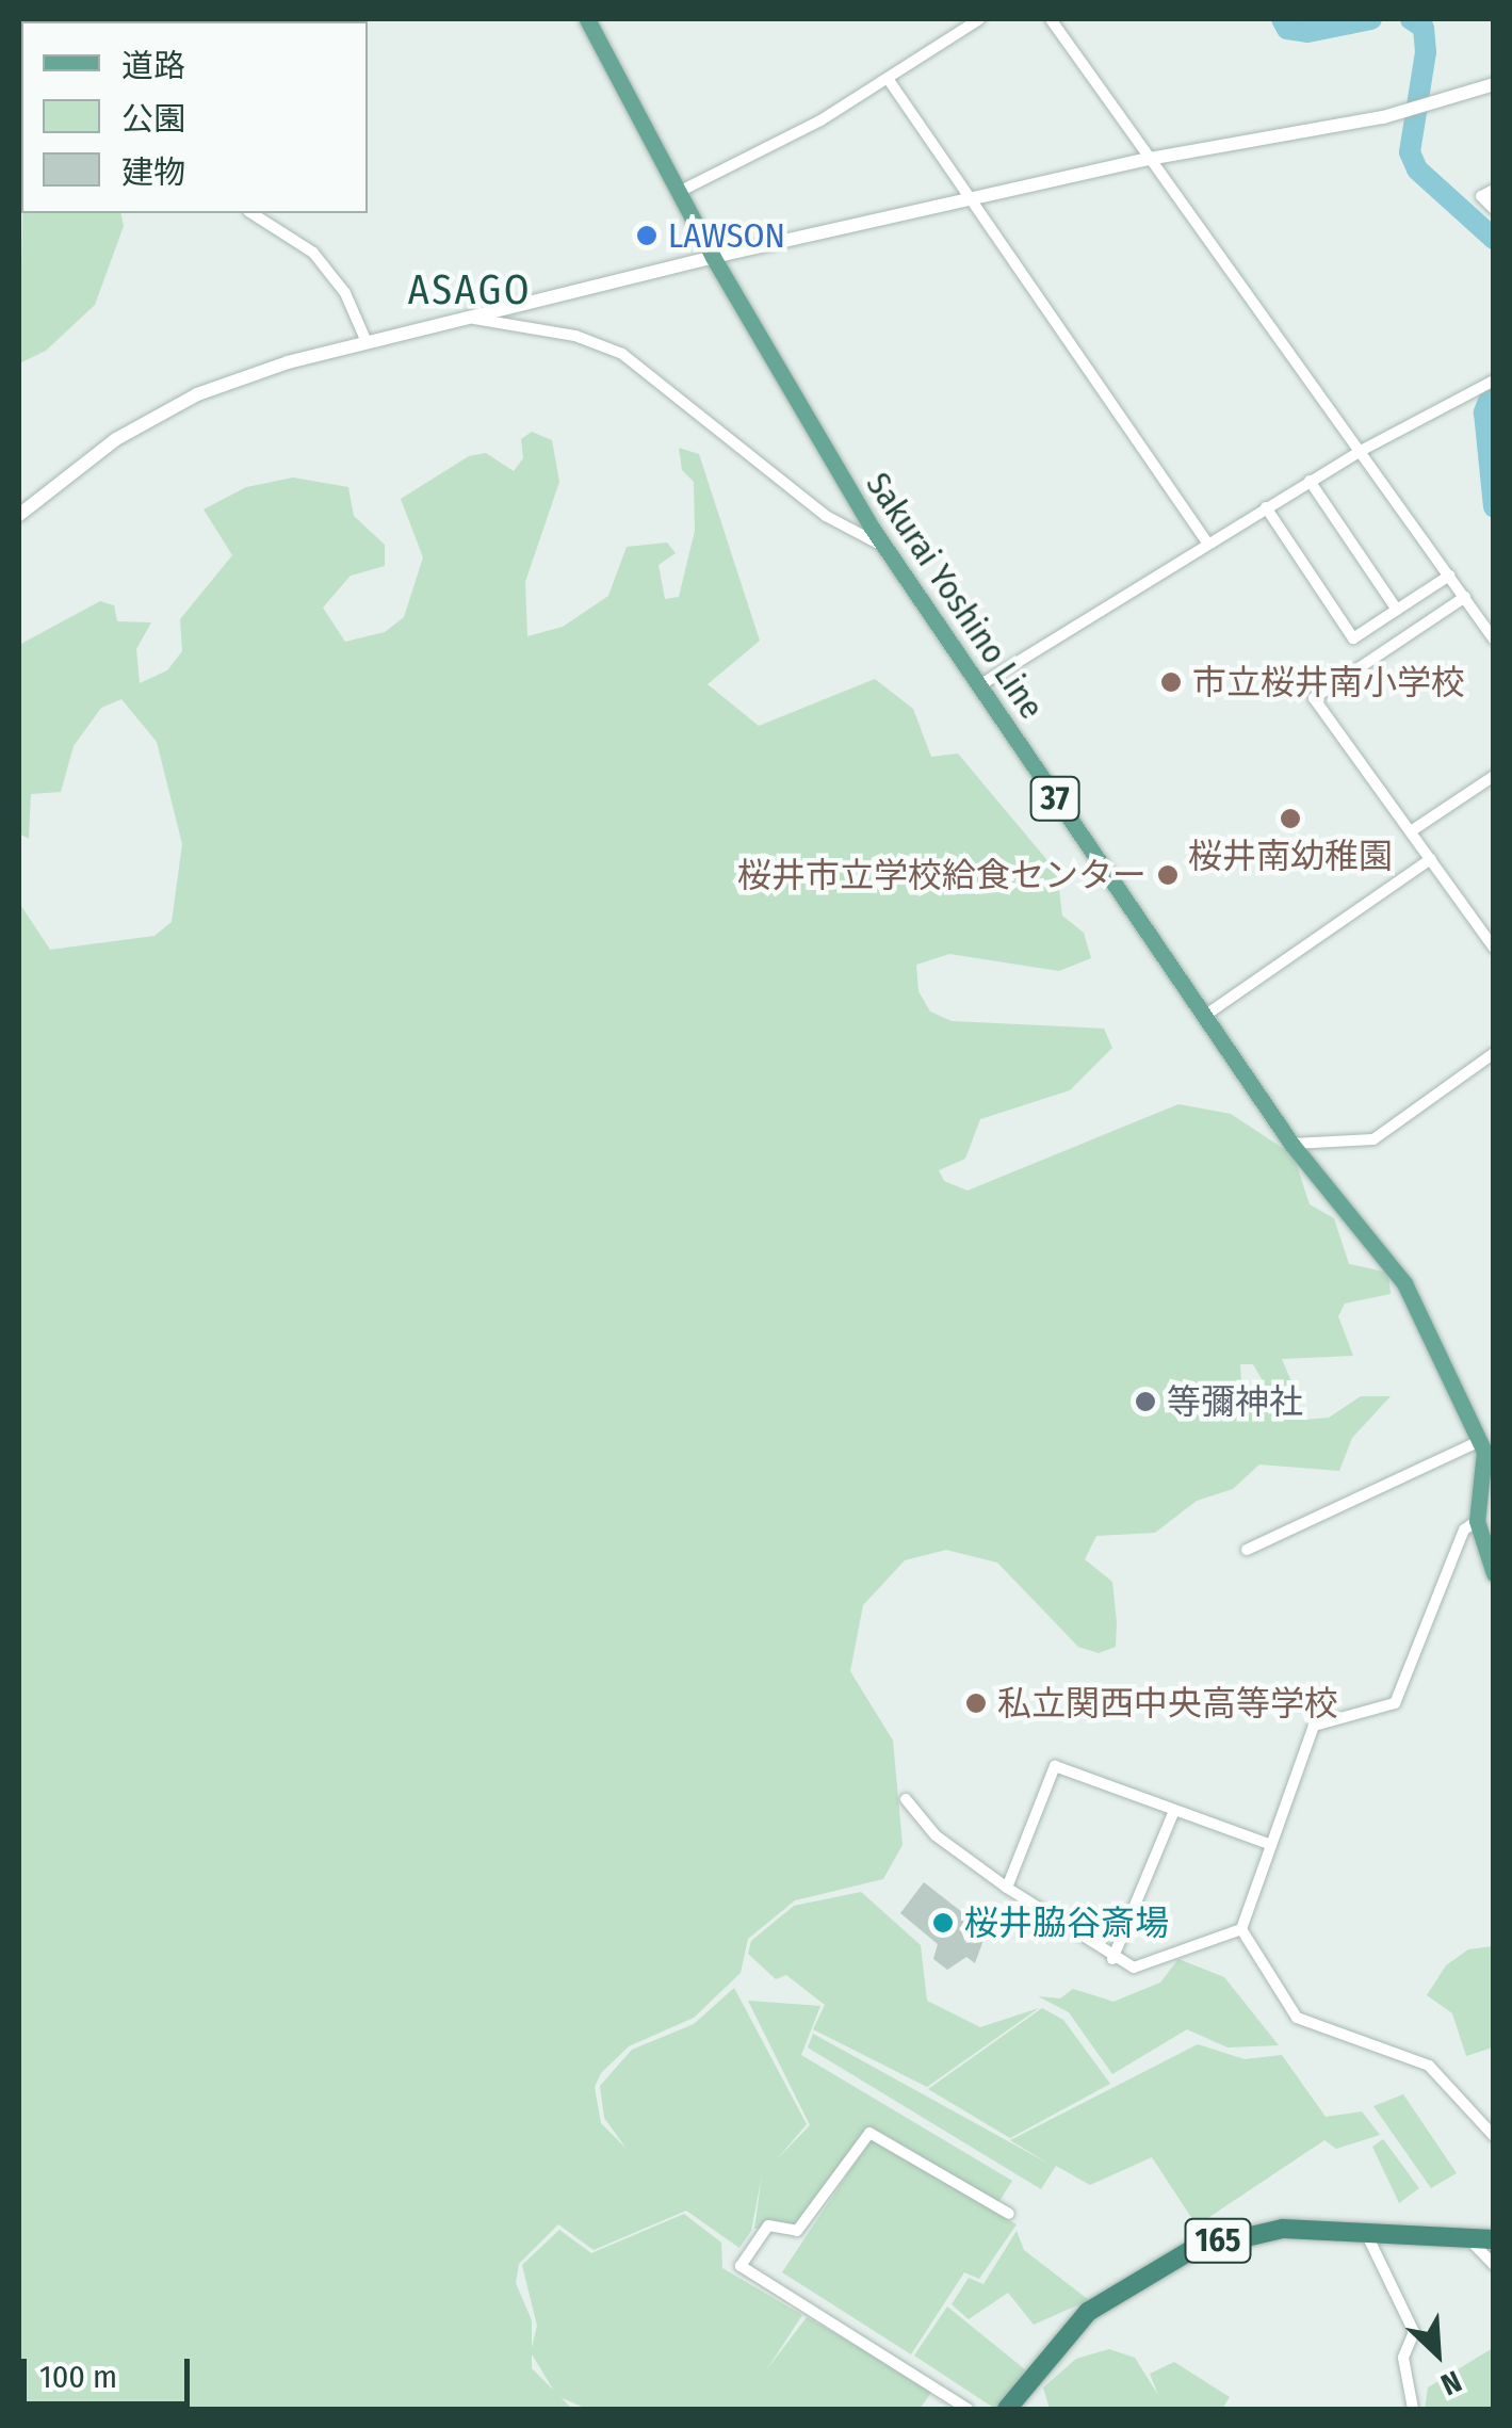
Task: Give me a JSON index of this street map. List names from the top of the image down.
{
  "streets": {
    "highway": ["165"],
    "main road": ["Sakurai Yoshino Line", "37"]
  },
  "districts": ["ASAGO"],
  "places": [
    "LAWSON",
    "市立桜井南小学校",
    "桜井南幼稚園",
    "桜井市立学校給食センター",
    "等彌神社",
    "私立関西中央高等学校",
    "桜井脇谷斎場"
  ],
  "legend": ["道路", "公園", "建物"],
  "scale_bar": "100 m",
  "north": "bottom right"
}
